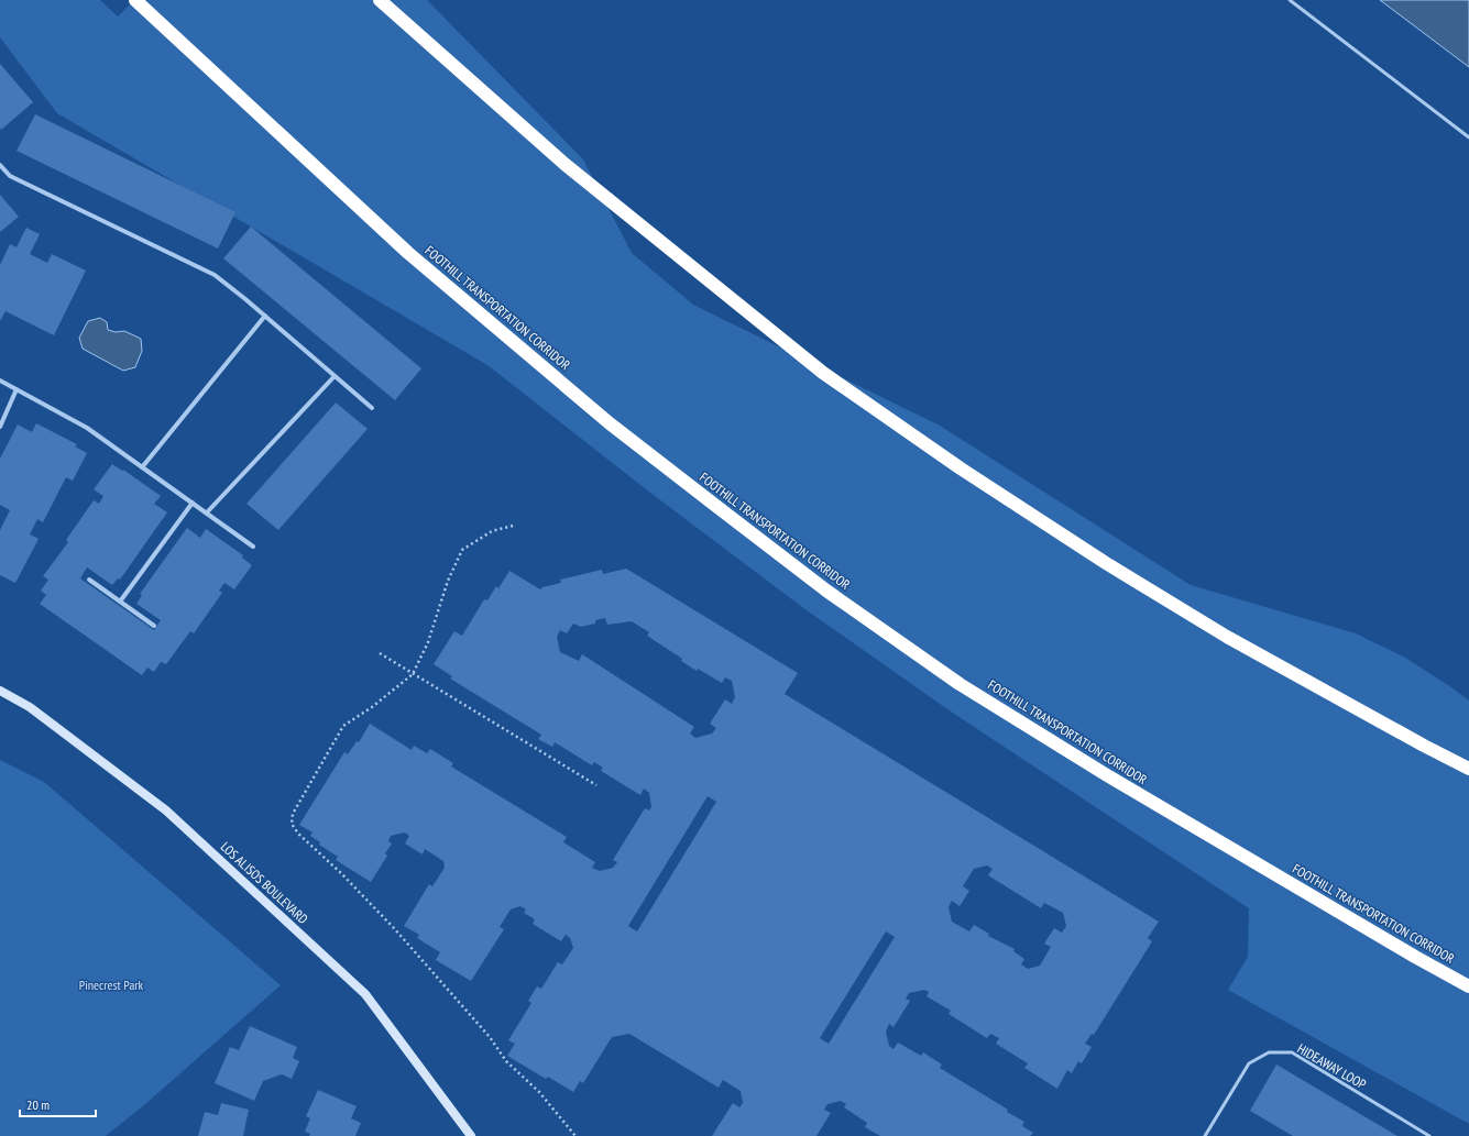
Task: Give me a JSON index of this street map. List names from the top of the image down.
{
  "streets": {
    "highway": ["FOOTHILL TRANSPORTATION CORRIDOR"],
    "main road": ["LOS ALISOS BOULEVARD"],
    "lane": ["HIDEAWAY LOOP"]
  },
  "parks": ["Pinecrest Park"],
  "scale_bar": "20 m"
}
